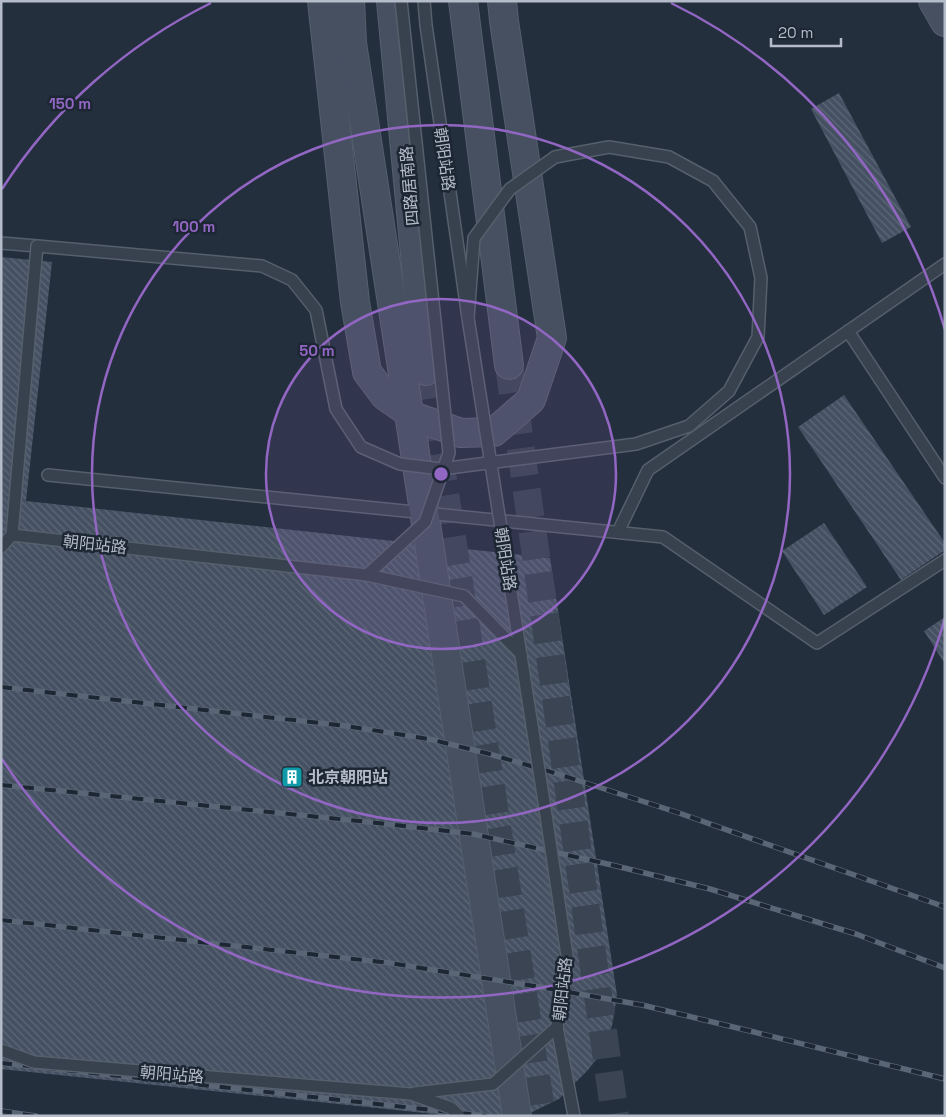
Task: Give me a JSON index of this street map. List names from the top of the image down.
{
  "streets": {
    "street": ["四路居南路"],
    "lane": ["朝阳站路"]
  },
  "places": {
    "building": ["北京朝阳站"]
  },
  "scale_bar": "20 m",
  "rings": ["150 m", "100 m", "50 m"]
}
